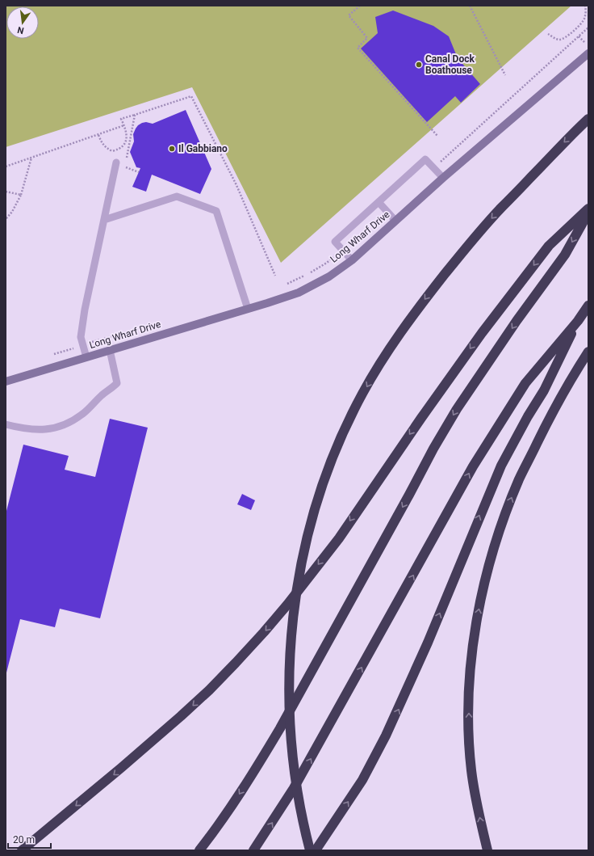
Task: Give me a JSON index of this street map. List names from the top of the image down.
{
  "streets": {
    "main road": ["Long Wharf Drive"]
  },
  "places": ["Canal Dock Boathouse", "Il Gabbiano"],
  "scale_bar": "20 m",
  "north": "bottom"
}
